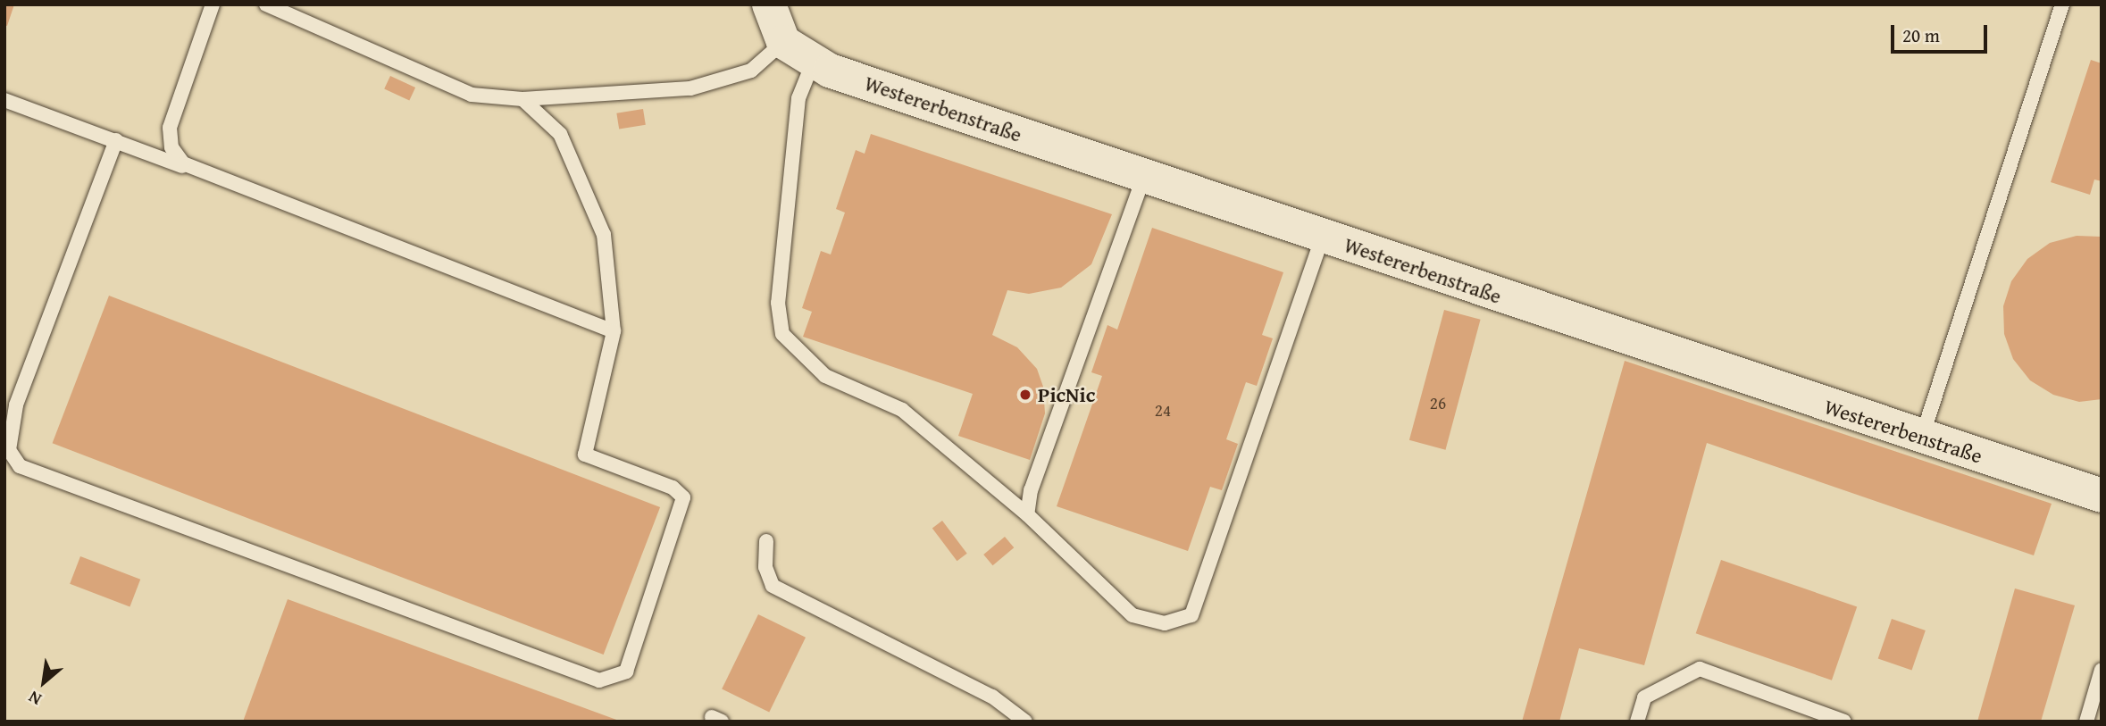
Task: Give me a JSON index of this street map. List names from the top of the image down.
{
  "streets": {
    "street": ["Westererbenstraße"]
  },
  "places": ["PicNic"],
  "house_numbers": ["26", "24"],
  "scale_bar": "20 m",
  "north": "bottom left"
}
